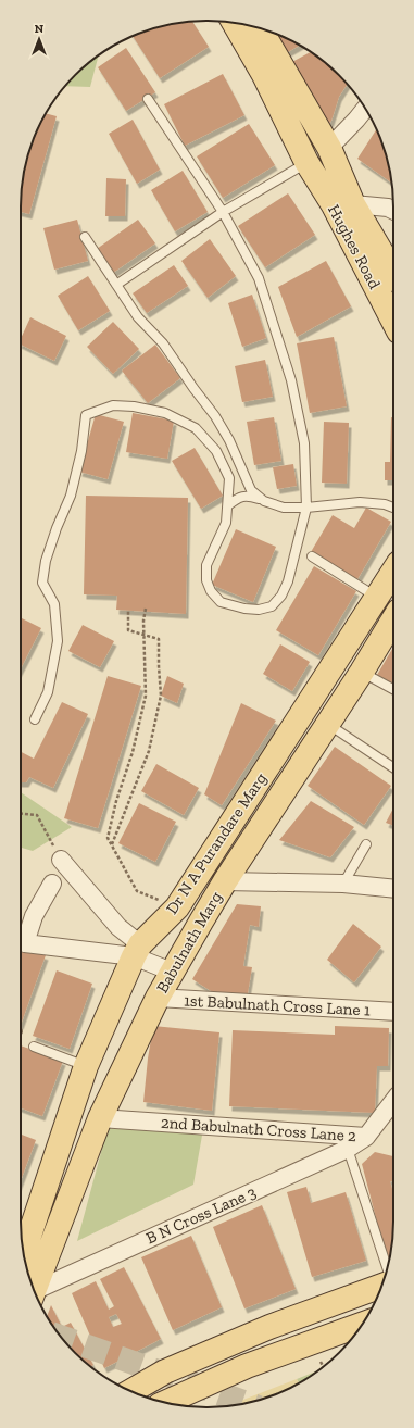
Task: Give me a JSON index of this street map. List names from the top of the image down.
{
  "streets": {
    "main road": ["Hughes Road", "Dr N A Purandare Marg", "Babulnath Marg"],
    "street": ["1st Babulnath Cross Lane 1", "2nd Babulnath Cross Lane 2", "B N Cross Lane 3"]
  },
  "crossings": [
    ["Babulnath Marg", "1st Babulnath Cross Lane 1"],
    ["Babulnath Marg", "2nd Babulnath Cross Lane 2"],
    ["2nd Babulnath Cross Lane 2", "B N Cross Lane 3"]
  ],
  "north": "top"
}
